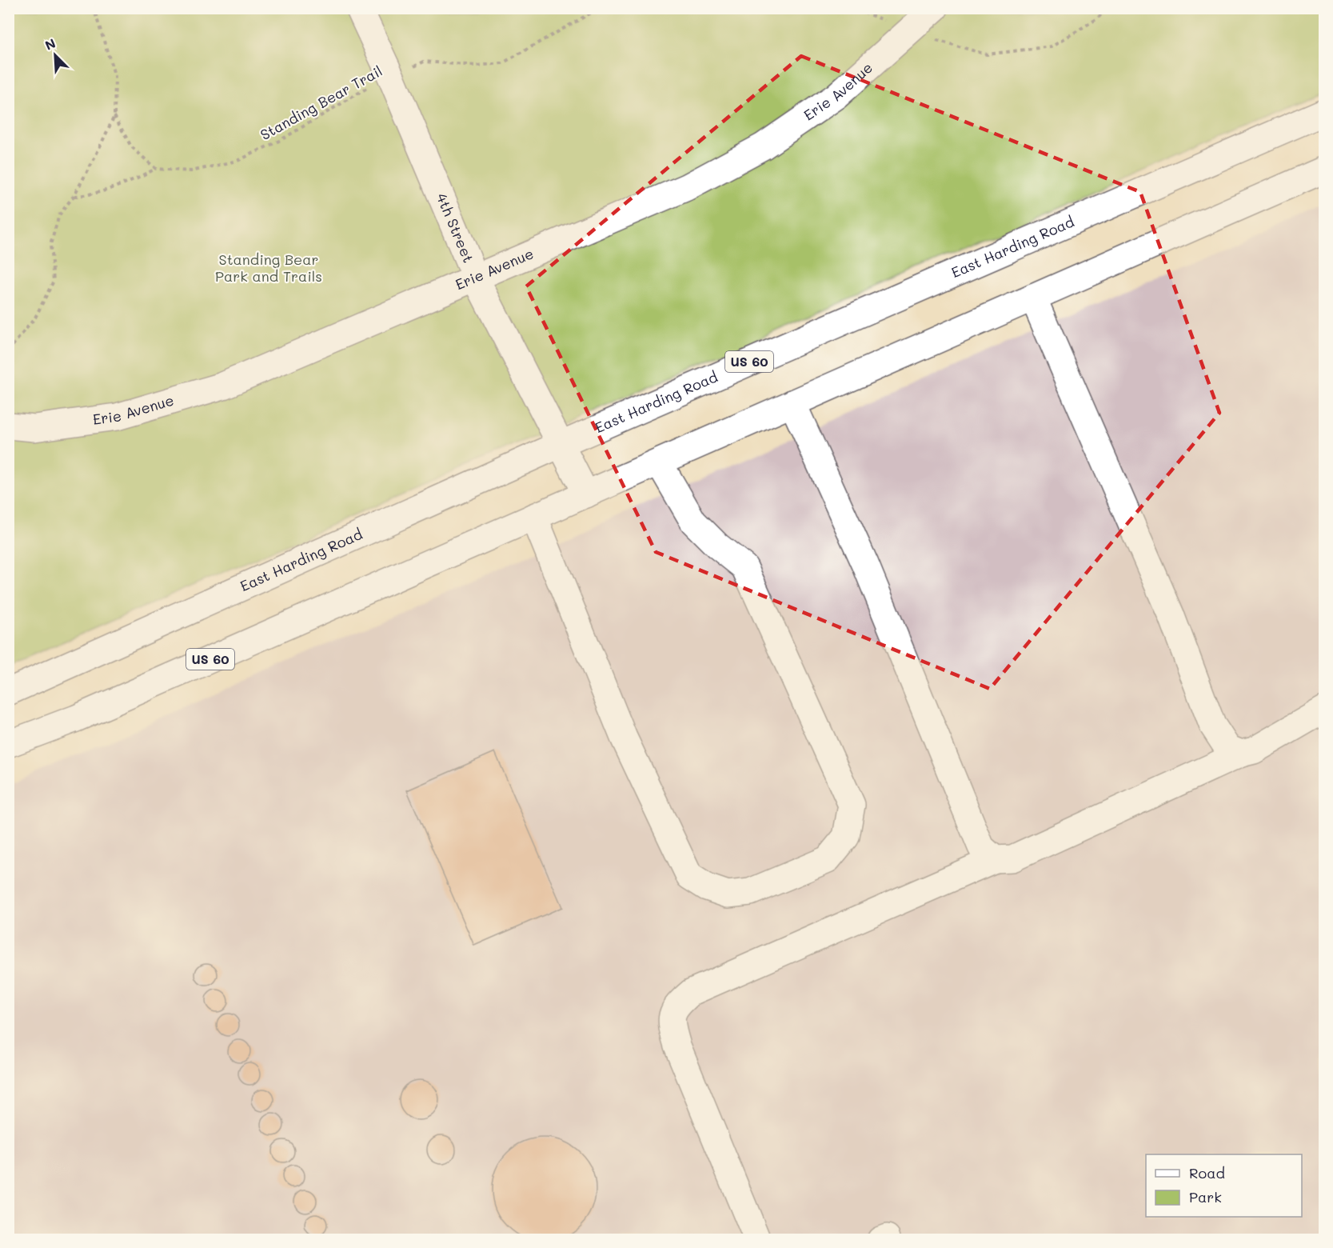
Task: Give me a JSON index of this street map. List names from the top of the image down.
{
  "streets": {
    "main road": [
      "Erie Avenue",
      "4th Street",
      "East Harding Road",
      "US 60"
    ],
    "path": ["Standing Bear Trail"]
  },
  "crossings": [
    ["Erie Avenue", "4th Street"],
    ["Standing Bear Trail", "4th Street"],
    ["4th Street", "East Harding Road"],
    ["4th Street", "US 60"]
  ],
  "parks": ["Standing Bear Park and Trails"],
  "legend": ["Road", "Park"],
  "north": "top left"
}
